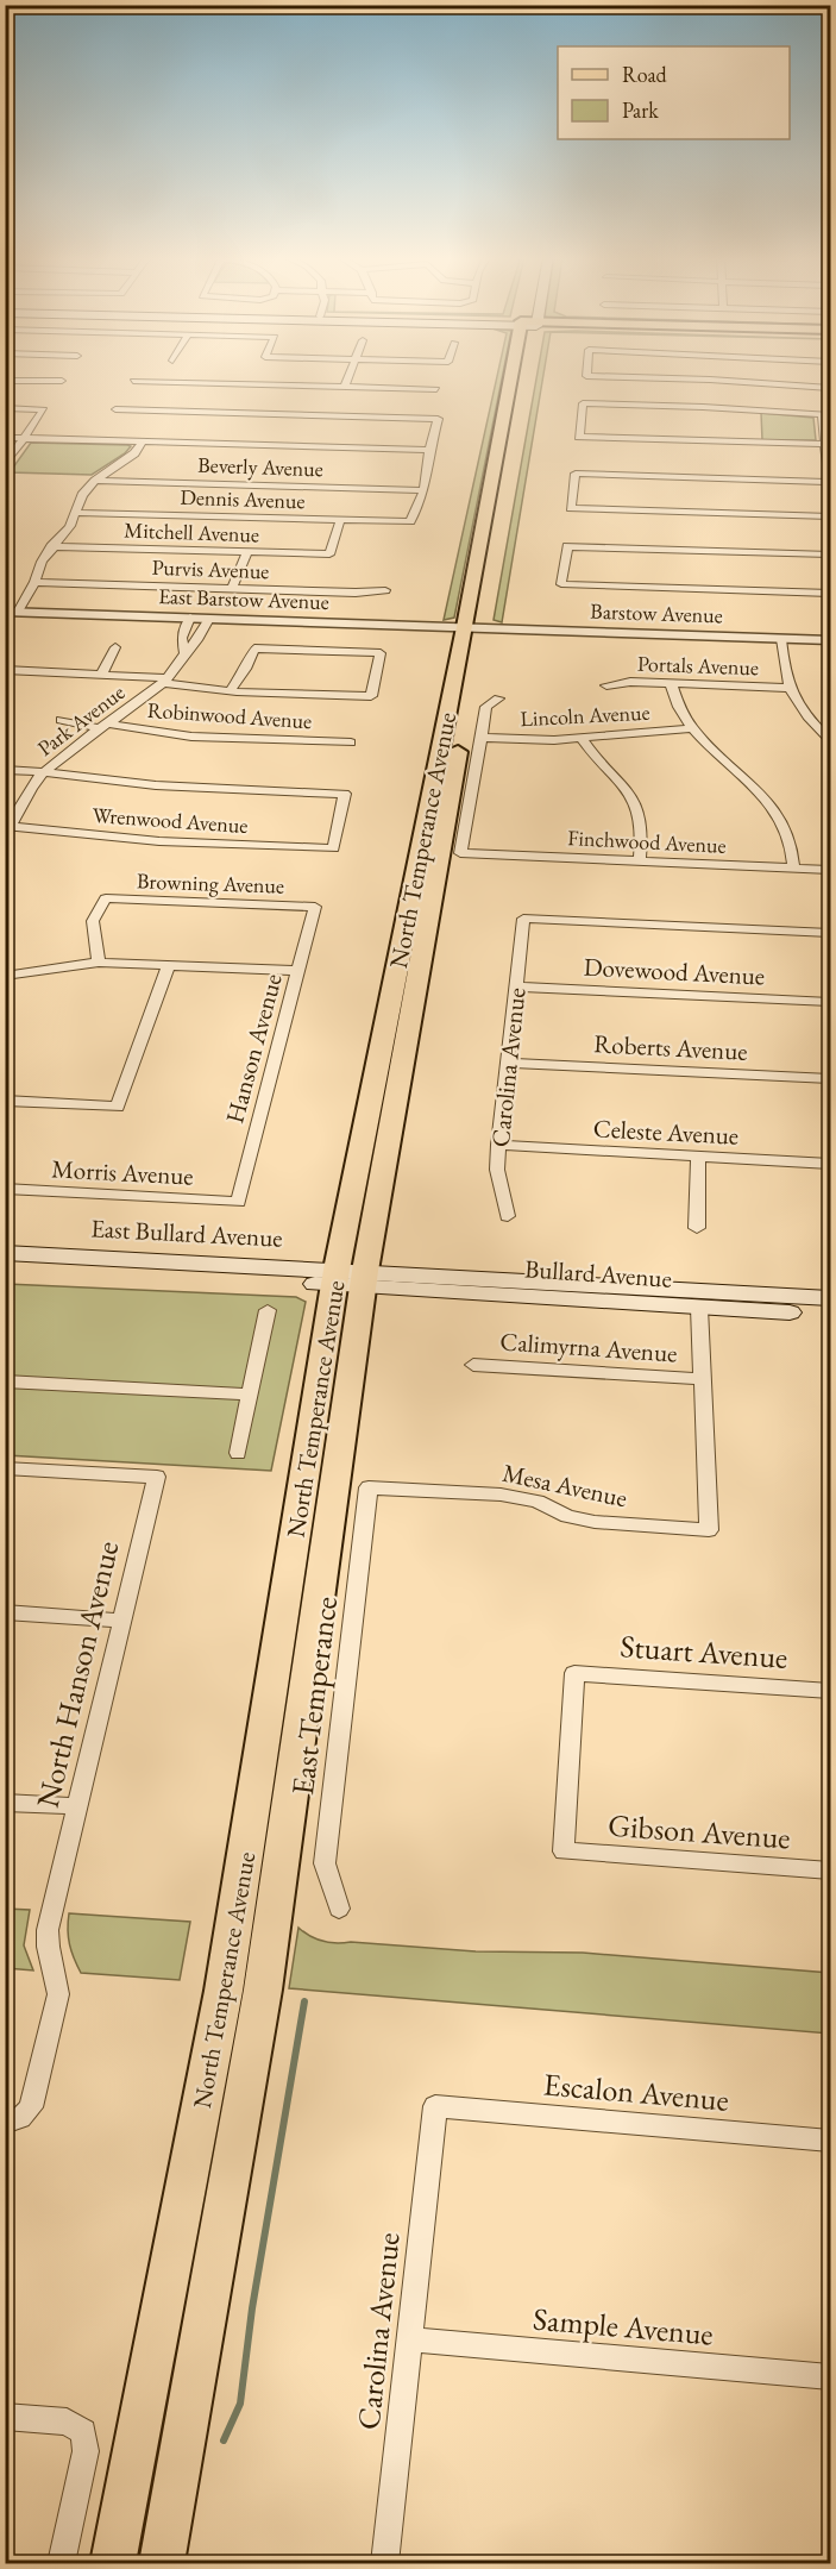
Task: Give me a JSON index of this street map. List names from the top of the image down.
{
  "streets": {
    "main road": ["North Temperance Avenue", "East Bullard Avenue", "Bullard Avenue"],
    "street": [
      "Beverly Avenue",
      "Dennis Avenue",
      "Mitchell Avenue",
      "Purvis Avenue",
      "East Barstow Avenue",
      "Barstow Avenue",
      "Portals Avenue",
      "Robinwood Avenue",
      "Lincoln Avenue",
      "Park Avenue",
      "Wrenwood Avenue",
      "Finchwood Avenue",
      "Browning Avenue",
      "Dovewood Avenue",
      "Roberts Avenue",
      "Hanson Avenue",
      "Carolina Avenue",
      "Celeste Avenue",
      "Morris Avenue",
      "Calimyrna Avenue",
      "Mesa Avenue",
      "Stuart Avenue",
      "North Hanson Avenue",
      "East Temperance",
      "Gibson Avenue",
      "Escalon Avenue",
      "Sample Avenue"
    ]
  },
  "crossings": [
    ["Beverly Avenue", "Dennis Avenue"],
    ["Dennis Avenue", "Mitchell Avenue"],
    ["East Barstow Avenue", "Barstow Avenue"],
    ["East Barstow Avenue", "Park Avenue"],
    ["East Barstow Avenue", "North Temperance Avenue"],
    ["Barstow Avenue", "North Temperance Avenue"],
    ["Robinwood Avenue", "Park Avenue"],
    ["Lincoln Avenue", "Finchwood Avenue"],
    ["Park Avenue", "Wrenwood Avenue"],
    ["North Temperance Avenue", "East Bullard Avenue"],
    ["North Temperance Avenue", "Bullard Avenue"],
    ["Browning Avenue", "Hanson Avenue"],
    ["Dovewood Avenue", "Carolina Avenue"],
    ["Roberts Avenue", "Carolina Avenue"],
    ["Hanson Avenue", "Morris Avenue"],
    ["Carolina Avenue", "Celeste Avenue"],
    ["Carolina Avenue", "Escalon Avenue"],
    ["Carolina Avenue", "Sample Avenue"],
    ["East Bullard Avenue", "Bullard Avenue"],
    ["Calimyrna Avenue", "Mesa Avenue"],
    ["Mesa Avenue", "East Temperance"],
    ["Stuart Avenue", "Gibson Avenue"]
  ],
  "legend": ["Road", "Park"]
}
